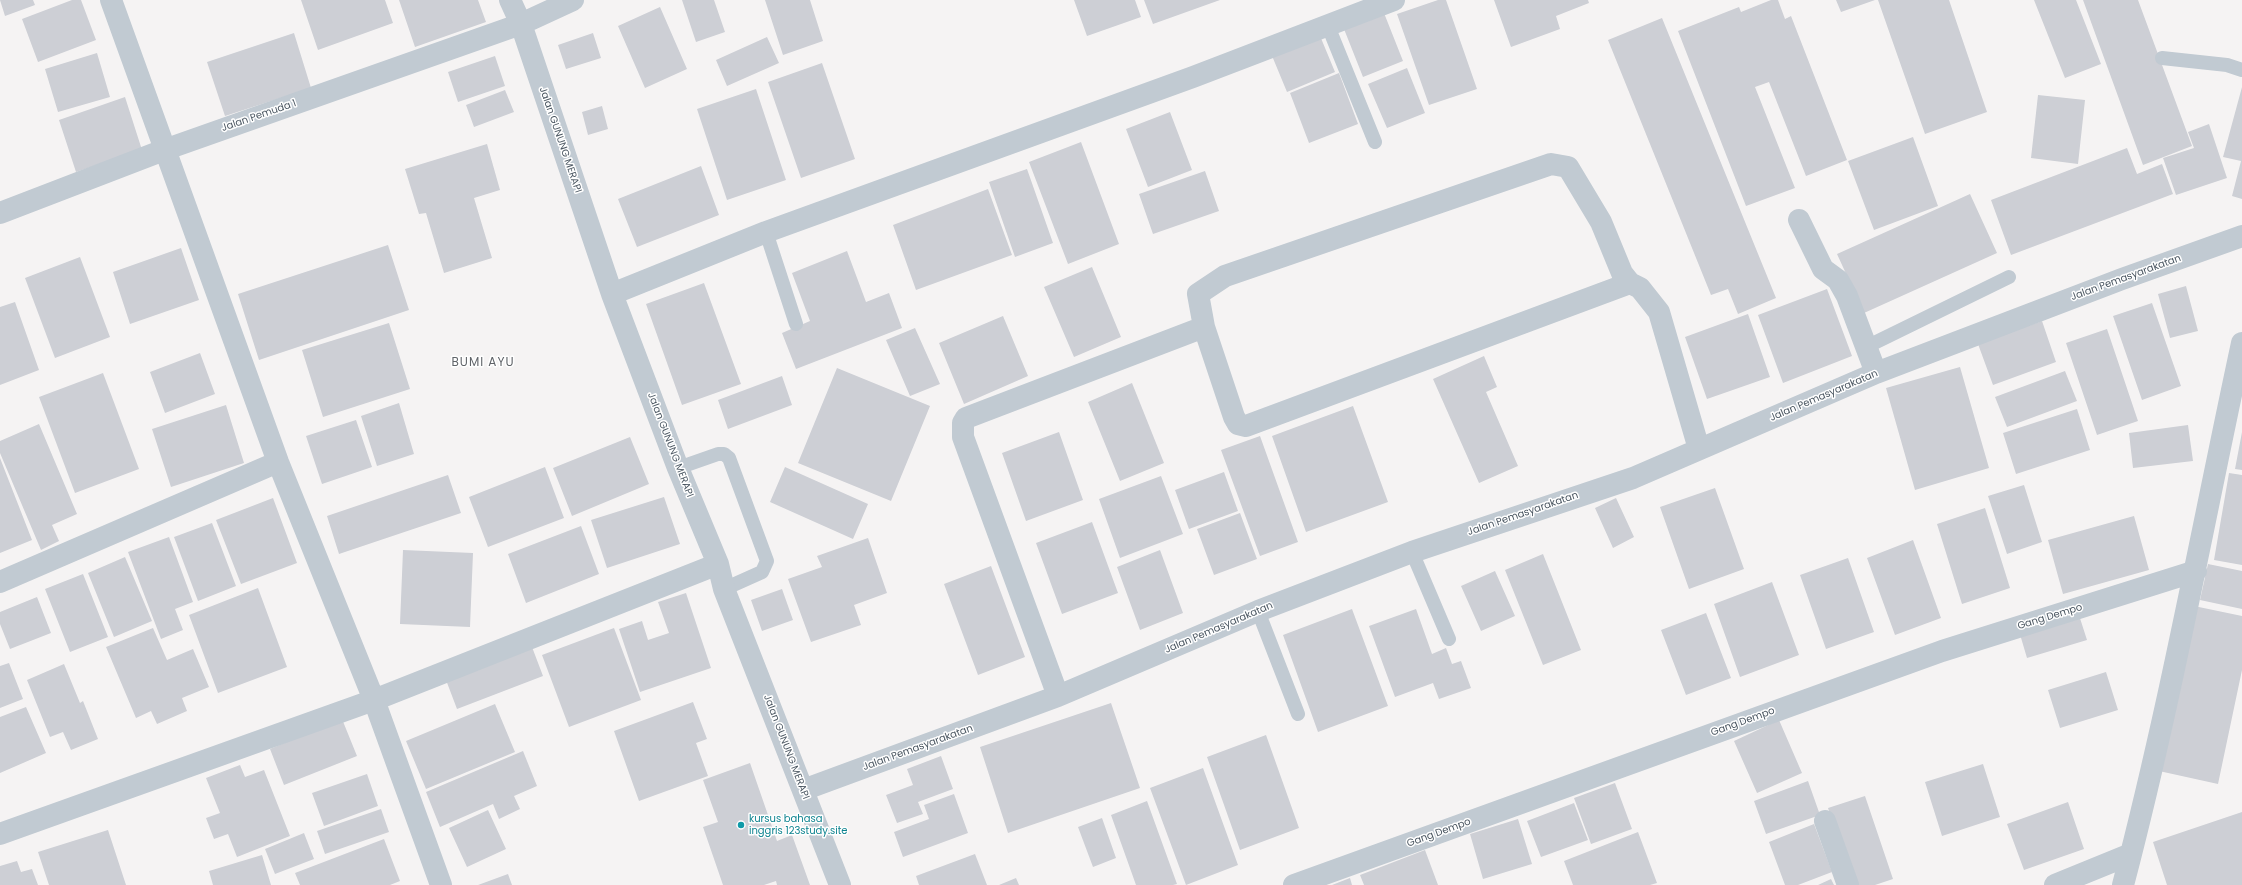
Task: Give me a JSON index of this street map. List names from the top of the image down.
{
  "streets": {
    "street": [
      "Jalan Pemuda 1",
      "Jalan GUNUNG MERAPI",
      "Jalan Pemasyarakatan",
      "Gang Dempo"
    ]
  },
  "crossings": [
    ["Jalan Pemuda 1", "Jalan GUNUNG MERAPI"],
    ["Jalan GUNUNG MERAPI", "Jalan Pemasyarakatan"]
  ],
  "districts": ["BUMI AYU"],
  "places": ["kursus bahasa inggris 123study.site"]
}
